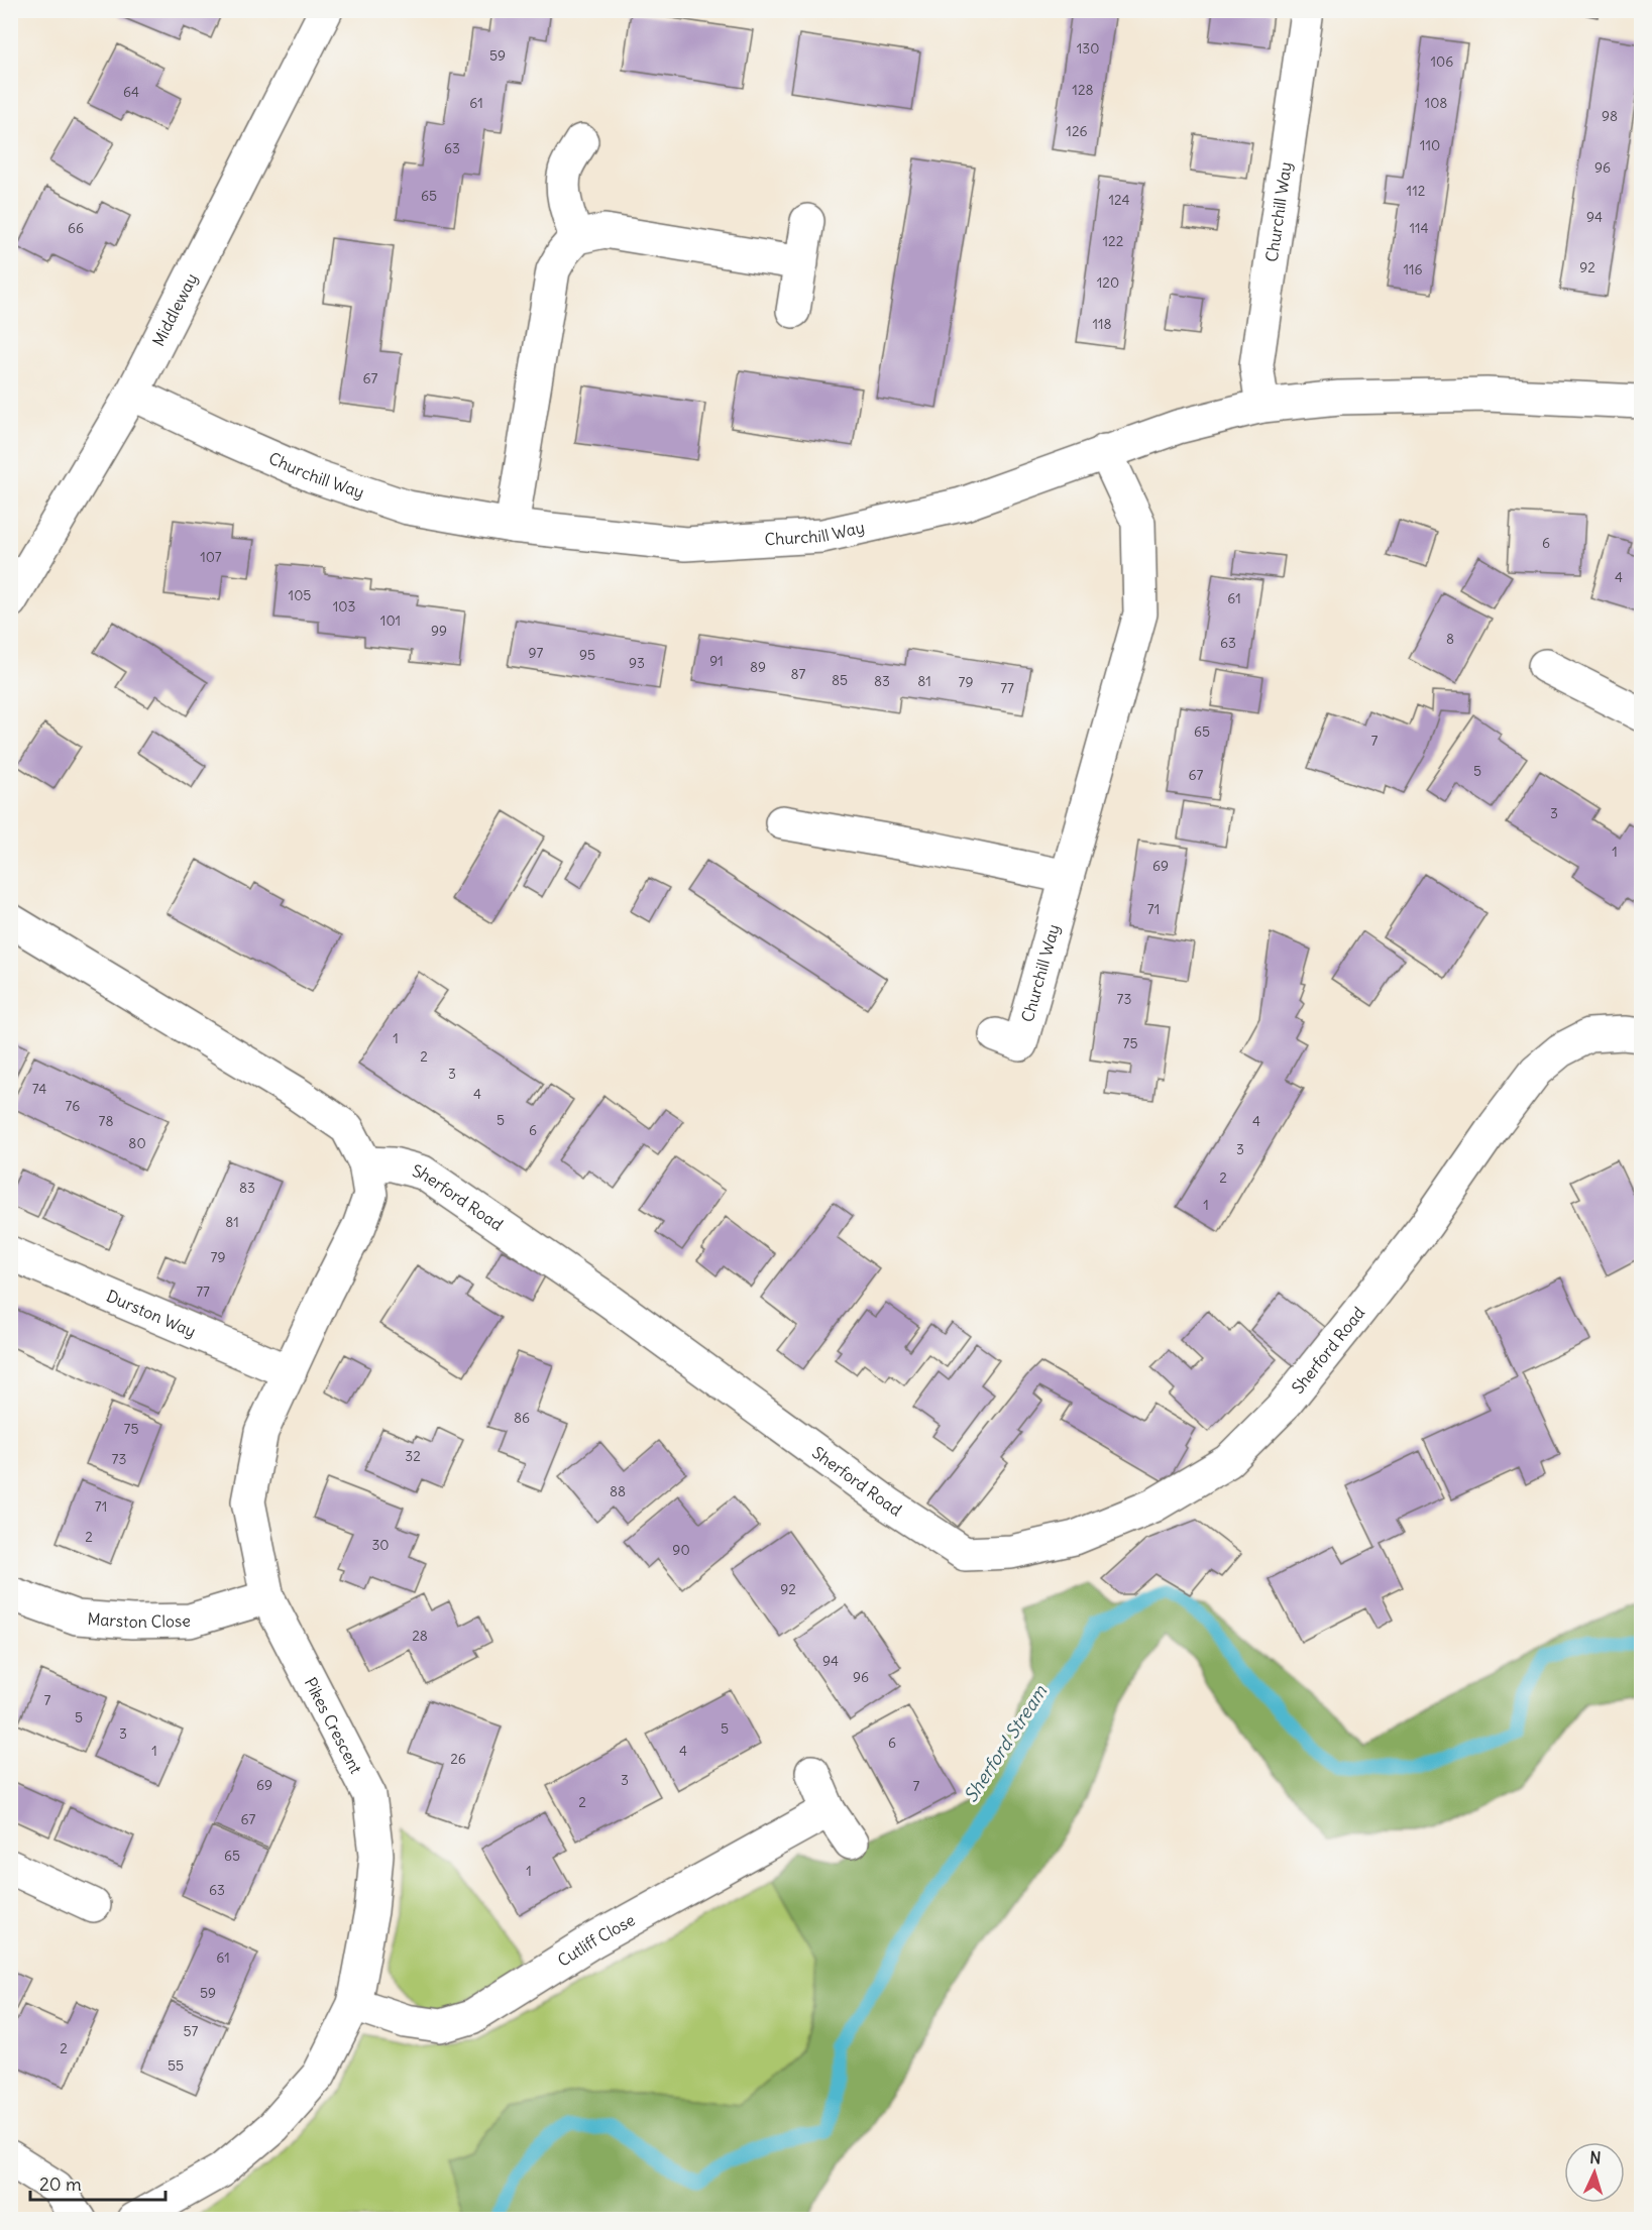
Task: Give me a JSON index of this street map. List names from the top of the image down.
{
  "streets": {
    "street": [
      "Churchill Way",
      "Middleway",
      "Sherford Road",
      "Durston Way",
      "Marston Close",
      "Pikes Crescent",
      "Cutliff Close"
    ]
  },
  "crossings": [
    ["Churchill Way", "Middleway"],
    ["Sherford Road", "Pikes Crescent"],
    ["Durston Way", "Pikes Crescent"],
    ["Marston Close", "Pikes Crescent"],
    ["Pikes Crescent", "Cutliff Close"]
  ],
  "water": ["Sherford Stream"],
  "house_numbers": [
    "130",
    "59",
    "106",
    "128",
    "64",
    "61",
    "108",
    "98",
    "126",
    "110",
    "63",
    "96",
    "112",
    "65",
    "124",
    "94",
    "66",
    "114",
    "122",
    "92",
    "116",
    "120",
    "118",
    "67",
    "6",
    "107",
    "4",
    "105",
    "61",
    "103",
    "101",
    "99",
    "8",
    "63",
    "97",
    "95",
    "91",
    "93",
    "89",
    "87",
    "85",
    "83",
    "81",
    "79",
    "77",
    "65",
    "7",
    "5",
    "67",
    "3",
    "1",
    "69",
    "71",
    "73",
    "1",
    "75",
    "2",
    "3",
    "74",
    "4",
    "76",
    "5",
    "78",
    "4",
    "6",
    "80",
    "3",
    "2",
    "83",
    "1",
    "81",
    "79",
    "77",
    "86",
    "75",
    "32",
    "73",
    "88",
    "71",
    "2",
    "30",
    "90",
    "92",
    "28",
    "94",
    "96",
    "7",
    "5",
    "5",
    "3",
    "6",
    "1",
    "4",
    "26",
    "3",
    "69",
    "7",
    "2",
    "67",
    "65",
    "1",
    "63",
    "61",
    "59",
    "57",
    "2",
    "55"
  ],
  "scale_bar": "20 m",
  "north": "top"
}
